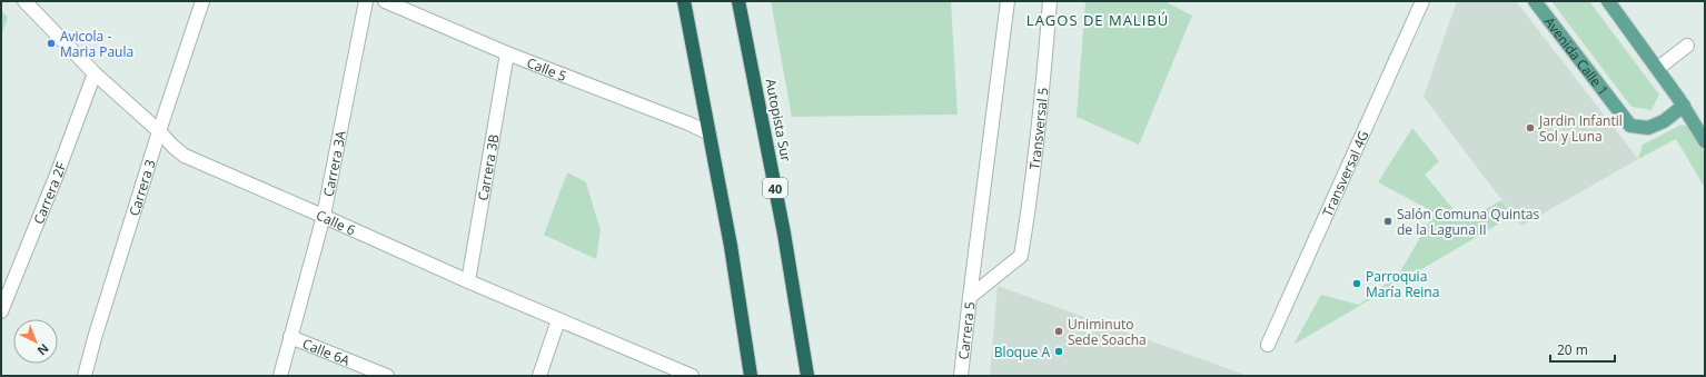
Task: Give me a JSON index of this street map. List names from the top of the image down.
{
  "streets": {
    "highway": ["Autopista Sur", "40"],
    "main road": ["Avenida Calle 1"],
    "street": [
      "Calle 5",
      "Transversal 5",
      "Carrera 3A",
      "Carrera 3B",
      "Transversal 4G",
      "Carrera 3",
      "Carrera 2F",
      "Calle 6",
      "Carrera 5",
      "Calle 6A"
    ]
  },
  "crossings": [
    ["Calle 5", "Carrera 3B"],
    ["Transversal 5", "Carrera 5"],
    ["Carrera 3A", "Calle 6"],
    ["Carrera 3A", "Calle 6A"],
    ["Carrera 3B", "Calle 6"],
    ["Carrera 3", "Calle 6"],
    ["Carrera 2F", "Calle 6"]
  ],
  "districts": ["LAGOS DE MALIBÚ"],
  "places": [
    "Avicola - Maria Paula",
    "Jardin Infantil Sol y Luna",
    "Salón Comuna Quintas de la Laguna II",
    "Parroquia María Reina",
    "Uniminuto Sede Soacha",
    "Bloque A"
  ],
  "scale_bar": "20 m",
  "north": "bottom right"
}
